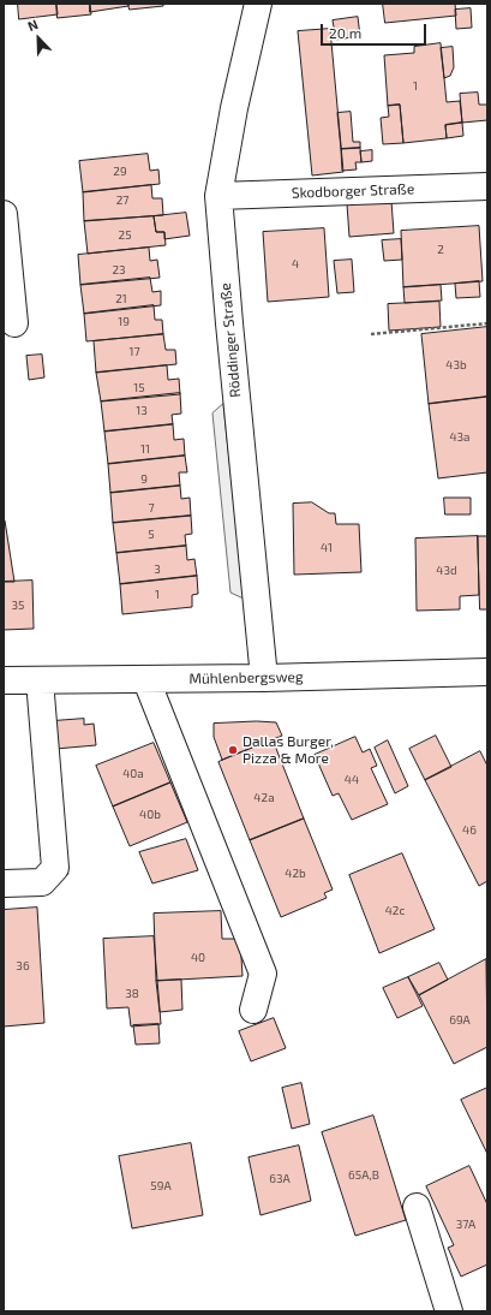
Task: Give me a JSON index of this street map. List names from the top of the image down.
{
  "streets": {
    "street": ["Skodborger Straße", "Röddinger Straße", "Mühlenbergsweg"]
  },
  "crossings": [
    ["Skodborger Straße", "Röddinger Straße"],
    ["Röddinger Straße", "Mühlenbergsweg"]
  ],
  "places": ["Dallas Burger, Pizza & More"],
  "house_numbers": [
    "1",
    "29",
    "27",
    "25",
    "2",
    "4",
    "23",
    "21",
    "19",
    "17",
    "43b",
    "15",
    "13",
    "43a",
    "11",
    "9",
    "7",
    "5",
    "41",
    "3",
    "43d",
    "1",
    "35",
    "40a",
    "44",
    "42a",
    "40b",
    "46",
    "42b",
    "42c",
    "40",
    "36",
    "38",
    "69A",
    "65A,B",
    "63A",
    "59A",
    "37A"
  ],
  "scale_bar": "20 m",
  "north": "top left"
}
